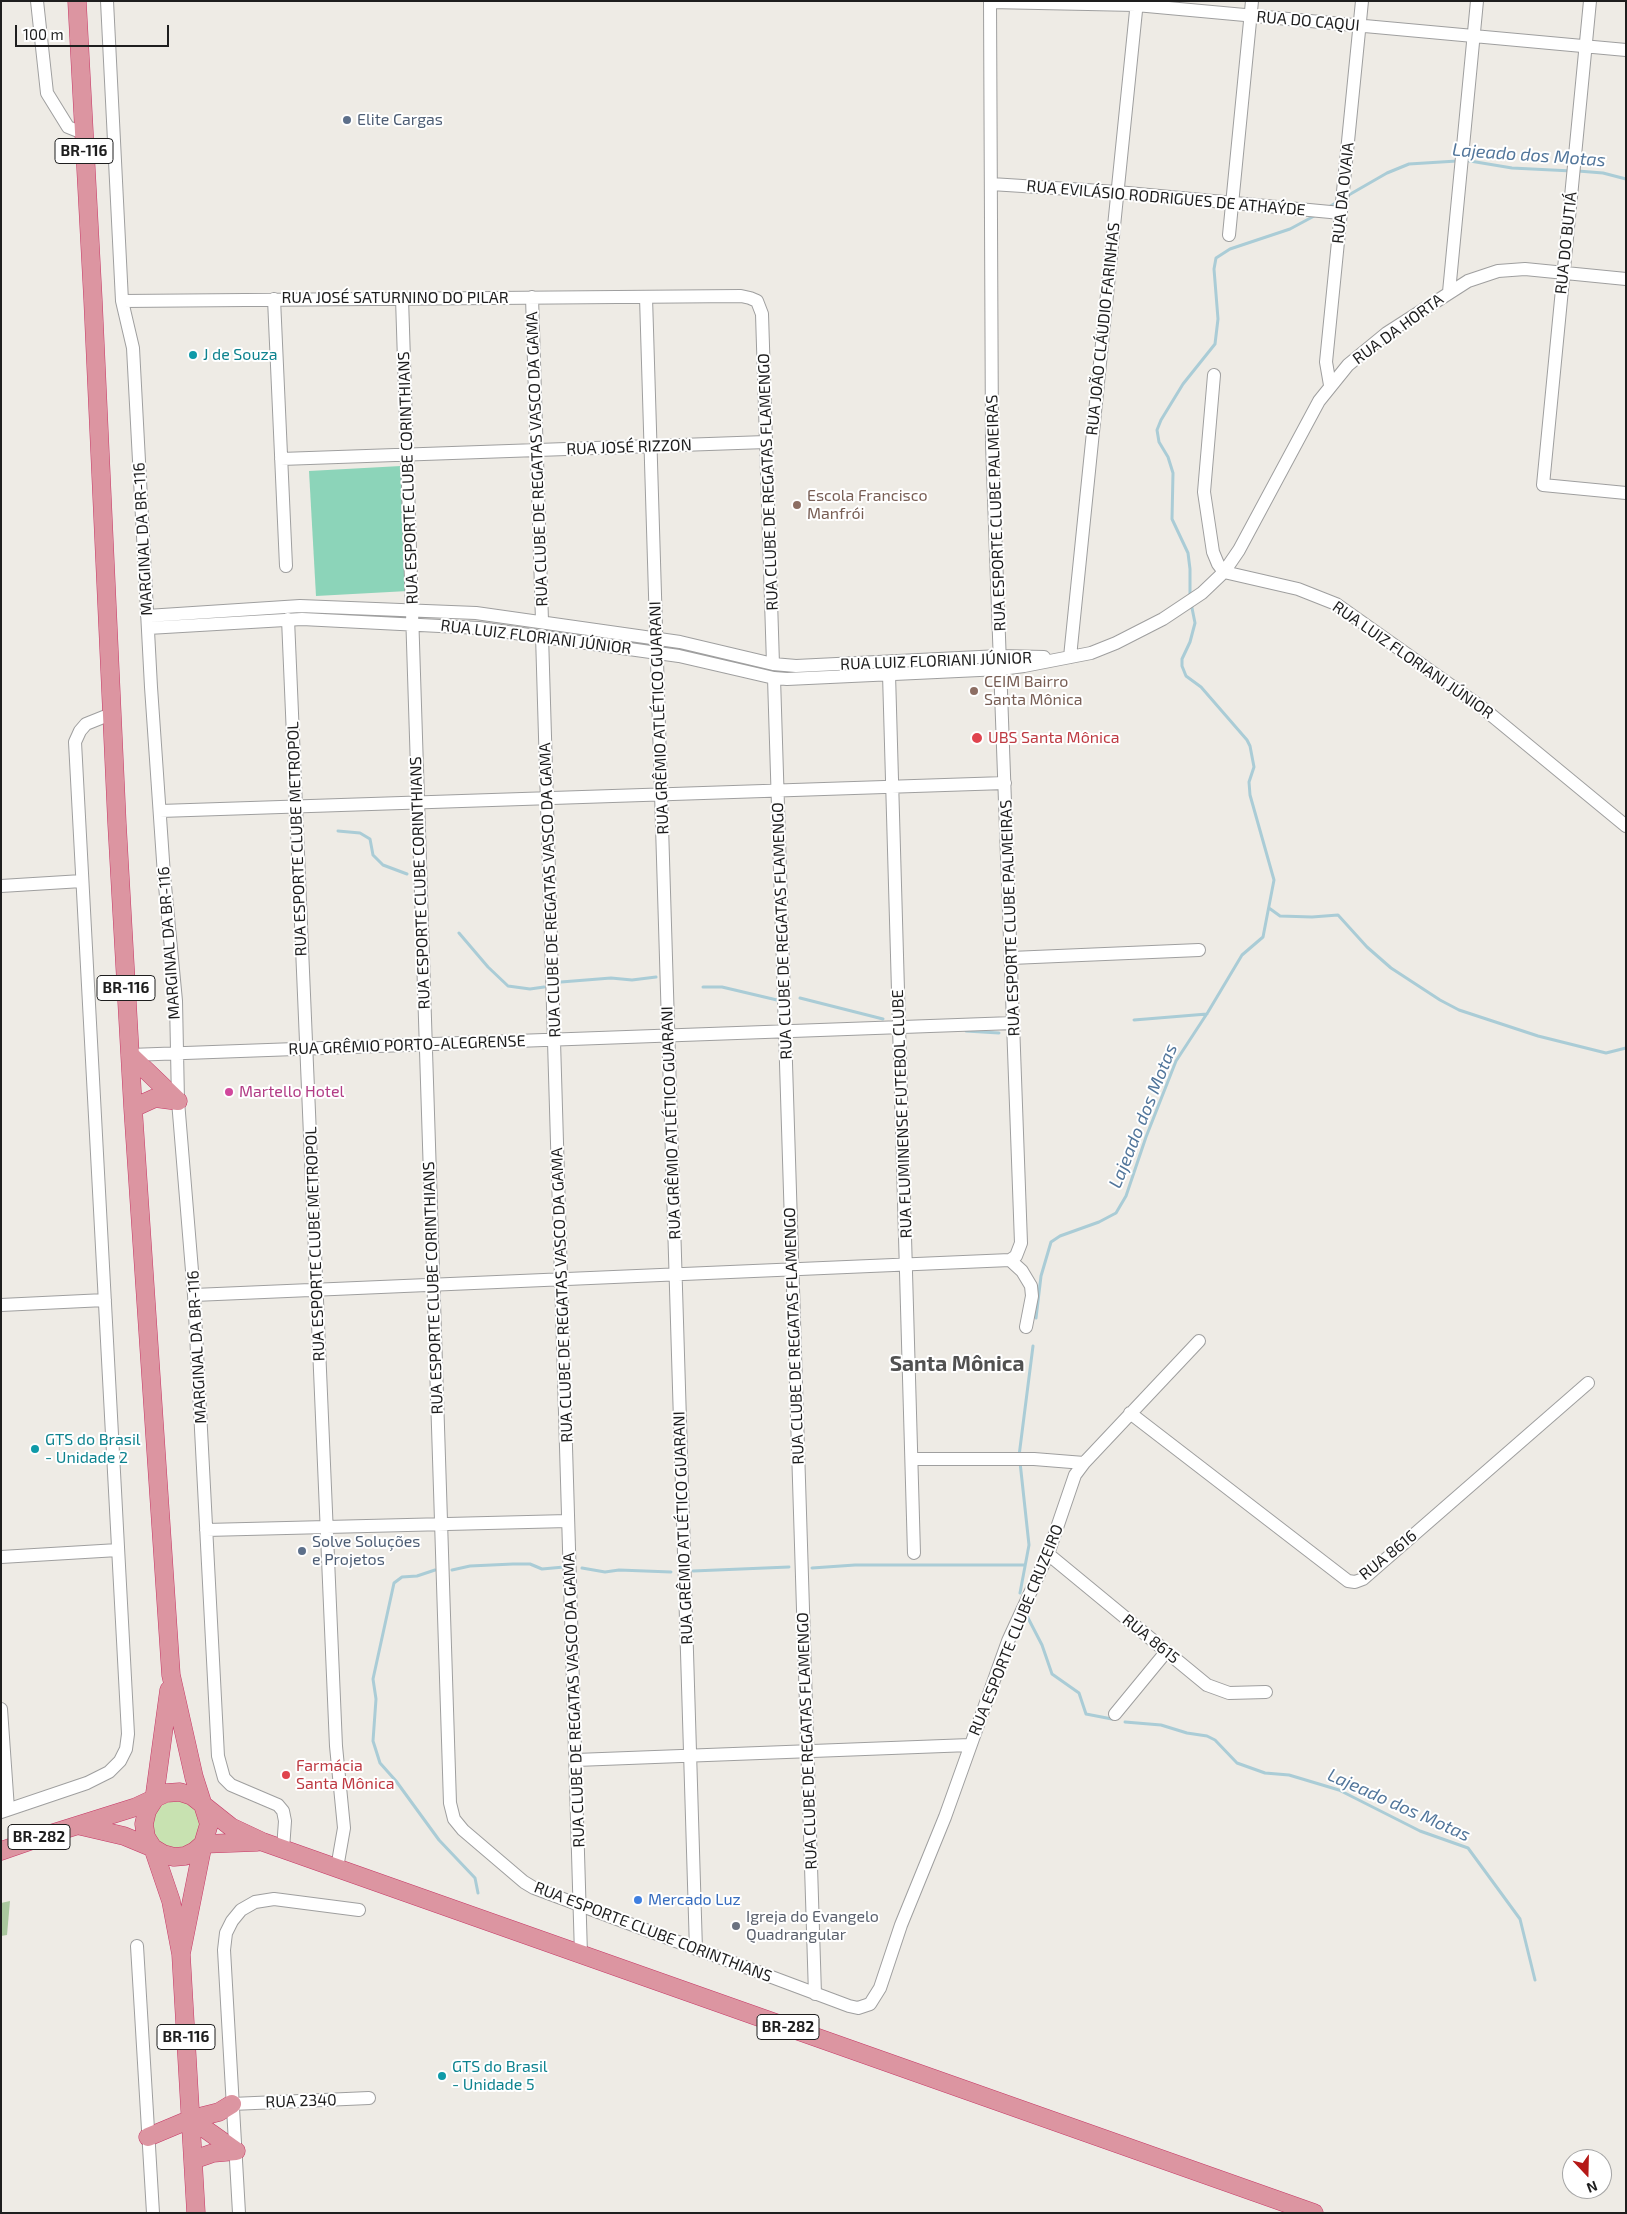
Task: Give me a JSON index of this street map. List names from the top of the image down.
{
  "streets": {
    "highway": ["BR-116", "BR-282"],
    "street": [
      "RUA DO CAQUI",
      "RUA DA OVAIA",
      "RUA EVILÁSIO RODRIGUES DE ATHAÝDE",
      "RUA DO BUTIÁ",
      "RUA JOSÉ SATURNINO DO PILAR",
      "RUA JOÃO CLÁUDIO FARINHAS",
      "RUA DA HORTA",
      "RUA JOSÉ RIZZON",
      "RUA CLUBE DE REGATAS VASCO DA GAMA",
      "RUA ESPORTE CLUBE CORINTHIANS",
      "RUA CLUBE DE REGATAS FLAMENGO",
      "RUA ESPORTE CLUBE PALMEIRAS",
      "MARGINAL DA BR-116",
      "RUA LUIZ FLORIANI JÚNIOR",
      "RUA GRÊMIO ATLÉTICO GUARANI",
      "RUA ESPORTE CLUBE METROPOL",
      "RUA GRÊMIO PORTO-ALEGRENSE",
      "RUA FLUMINENSE FUTEBOL CLUBE",
      "RUA 8616",
      "RUA ESPORTE CLUBE CRUZEIRO",
      "RUA 8615",
      "RUA 2340"
    ]
  },
  "crossings": [
    ["RUA DO CAQUI", "RUA DA OVAIA"],
    ["RUA DO CAQUI", "RUA DO BUTIÁ"],
    ["RUA DO CAQUI", "RUA JOÃO CLÁUDIO FARINHAS"],
    ["RUA DO CAQUI", "RUA ESPORTE CLUBE PALMEIRAS"],
    ["BR-116", "RUA GRÊMIO PORTO-ALEGRENSE"],
    ["BR-116", "BR-282"],
    ["RUA DA OVAIA", "RUA EVILÁSIO RODRIGUES DE ATHAÝDE"],
    ["RUA DA OVAIA", "RUA DA HORTA"],
    ["RUA EVILÁSIO RODRIGUES DE ATHAÝDE", "RUA JOÃO CLÁUDIO FARINHAS"],
    ["RUA EVILÁSIO RODRIGUES DE ATHAÝDE", "RUA ESPORTE CLUBE PALMEIRAS"],
    ["RUA DO BUTIÁ", "RUA DA HORTA"],
    ["RUA JOSÉ SATURNINO DO PILAR", "RUA CLUBE DE REGATAS VASCO DA GAMA"],
    ["RUA JOSÉ SATURNINO DO PILAR", "RUA ESPORTE CLUBE CORINTHIANS"],
    ["RUA JOSÉ SATURNINO DO PILAR", "RUA CLUBE DE REGATAS FLAMENGO"],
    ["RUA JOSÉ SATURNINO DO PILAR", "MARGINAL DA BR-116"],
    ["RUA JOSÉ SATURNINO DO PILAR", "RUA GRÊMIO ATLÉTICO GUARANI"],
    ["RUA JOÃO CLÁUDIO FARINHAS", "RUA LUIZ FLORIANI JÚNIOR"],
    ["RUA DA HORTA", "RUA LUIZ FLORIANI JÚNIOR"],
    ["RUA JOSÉ RIZZON", "RUA CLUBE DE REGATAS VASCO DA GAMA"],
    ["RUA JOSÉ RIZZON", "RUA ESPORTE CLUBE CORINTHIANS"],
    ["RUA JOSÉ RIZZON", "RUA CLUBE DE REGATAS FLAMENGO"],
    ["RUA JOSÉ RIZZON", "RUA GRÊMIO ATLÉTICO GUARANI"],
    ["RUA CLUBE DE REGATAS VASCO DA GAMA", "RUA ESPORTE CLUBE CORINTHIANS"],
    ["RUA CLUBE DE REGATAS VASCO DA GAMA", "RUA LUIZ FLORIANI JÚNIOR"],
    ["RUA CLUBE DE REGATAS VASCO DA GAMA", "RUA GRÊMIO PORTO-ALEGRENSE"],
    ["RUA CLUBE DE REGATAS VASCO DA GAMA", "BR-282"],
    ["RUA ESPORTE CLUBE CORINTHIANS", "RUA CLUBE DE REGATAS FLAMENGO"],
    ["RUA ESPORTE CLUBE CORINTHIANS", "RUA LUIZ FLORIANI JÚNIOR"],
    ["RUA ESPORTE CLUBE CORINTHIANS", "RUA GRÊMIO ATLÉTICO GUARANI"],
    ["RUA ESPORTE CLUBE CORINTHIANS", "RUA GRÊMIO PORTO-ALEGRENSE"],
    ["RUA ESPORTE CLUBE CORINTHIANS", "RUA ESPORTE CLUBE CRUZEIRO"],
    ["RUA CLUBE DE REGATAS FLAMENGO", "RUA LUIZ FLORIANI JÚNIOR"],
    ["RUA CLUBE DE REGATAS FLAMENGO", "RUA GRÊMIO PORTO-ALEGRENSE"],
    ["RUA ESPORTE CLUBE PALMEIRAS", "RUA LUIZ FLORIANI JÚNIOR"],
    ["RUA ESPORTE CLUBE PALMEIRAS", "RUA GRÊMIO PORTO-ALEGRENSE"],
    ["MARGINAL DA BR-116", "RUA LUIZ FLORIANI JÚNIOR"],
    ["MARGINAL DA BR-116", "RUA GRÊMIO PORTO-ALEGRENSE"],
    ["MARGINAL DA BR-116", "BR-282"],
    ["RUA LUIZ FLORIANI JÚNIOR", "RUA GRÊMIO ATLÉTICO GUARANI"],
    ["RUA LUIZ FLORIANI JÚNIOR", "RUA ESPORTE CLUBE METROPOL"],
    ["RUA LUIZ FLORIANI JÚNIOR", "RUA FLUMINENSE FUTEBOL CLUBE"],
    ["RUA GRÊMIO ATLÉTICO GUARANI", "RUA GRÊMIO PORTO-ALEGRENSE"],
    ["RUA ESPORTE CLUBE METROPOL", "RUA GRÊMIO PORTO-ALEGRENSE"],
    ["RUA ESPORTE CLUBE METROPOL", "BR-282"],
    ["RUA GRÊMIO PORTO-ALEGRENSE", "RUA FLUMINENSE FUTEBOL CLUBE"],
    ["RUA 8616", "RUA ESPORTE CLUBE CRUZEIRO"],
    ["RUA ESPORTE CLUBE CRUZEIRO", "RUA 8615"]
  ],
  "districts": ["Santa Mônica"],
  "water": ["Lajeado dos Motas"],
  "places": [
    "Elite Cargas",
    "J de Souza",
    "Escola Francisco Manfrói",
    "CEIM Bairro Santa Mônica",
    "UBS Santa Mônica",
    "Martello Hotel",
    "GTS do Brasil - Unidade 2",
    "Solve Soluções e Projetos",
    "Farmácia Santa Mônica",
    "Mercado Luz",
    "Igreja do Evangelo Quadrangular",
    "GTS do Brasil - Unidade 5"
  ],
  "scale_bar": "100 m",
  "north": "bottom"
}
